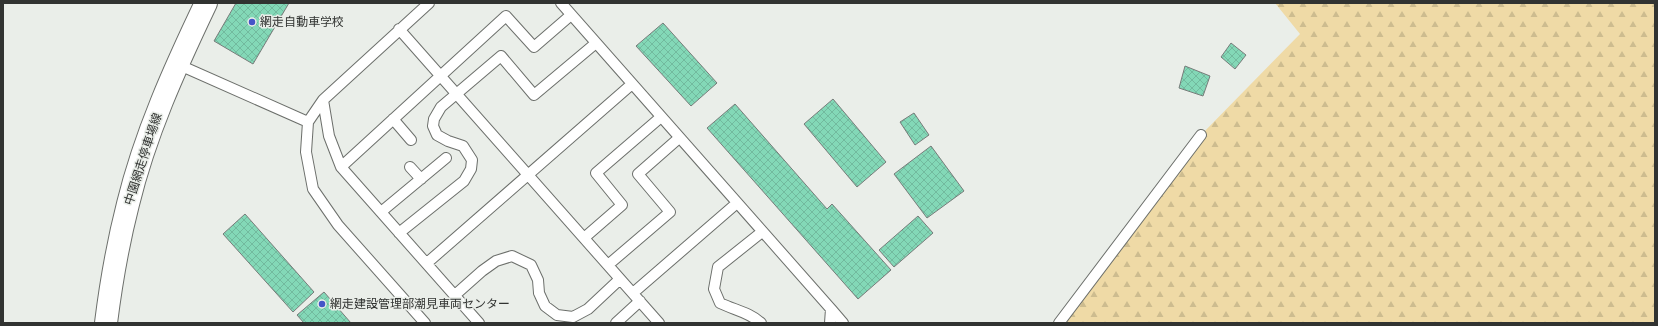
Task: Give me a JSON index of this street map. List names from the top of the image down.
{
  "streets": {
    "main road": ["中園網走停車場線"]
  },
  "places": ["網走自動車学校", "網走建設管理部潮見車両センター"]
}
